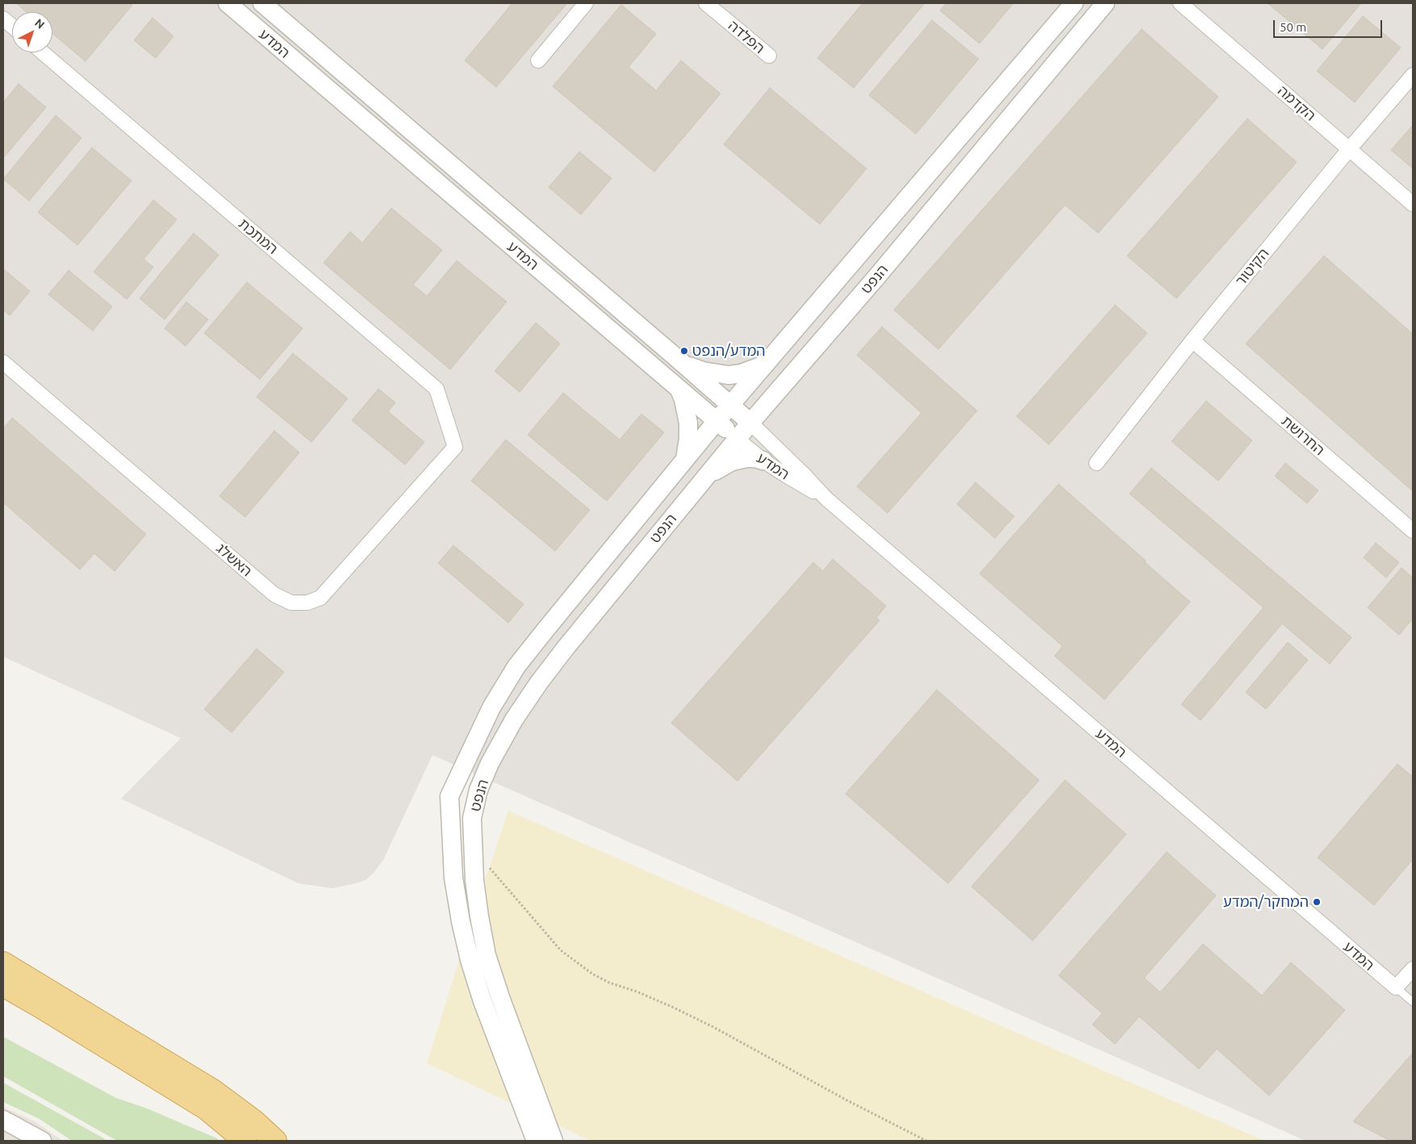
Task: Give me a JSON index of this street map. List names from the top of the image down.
{
  "streets": {
    "street": [
      "הפלדה",
      "המדע",
      "הקדמה",
      "המתכת",
      "הקיטור",
      "הנפט",
      "החרושת",
      "האשלג"
    ]
  },
  "crossings": [
    ["המדע", "הנפט"],
    ["הקדמה", "הקיטור"],
    ["המתכת", "האשלג"],
    ["הקיטור", "החרושת"]
  ],
  "places": ["המדע/הנפט", "המחקר/המדע"],
  "scale_bar": "50 m",
  "north": "top right"
}
